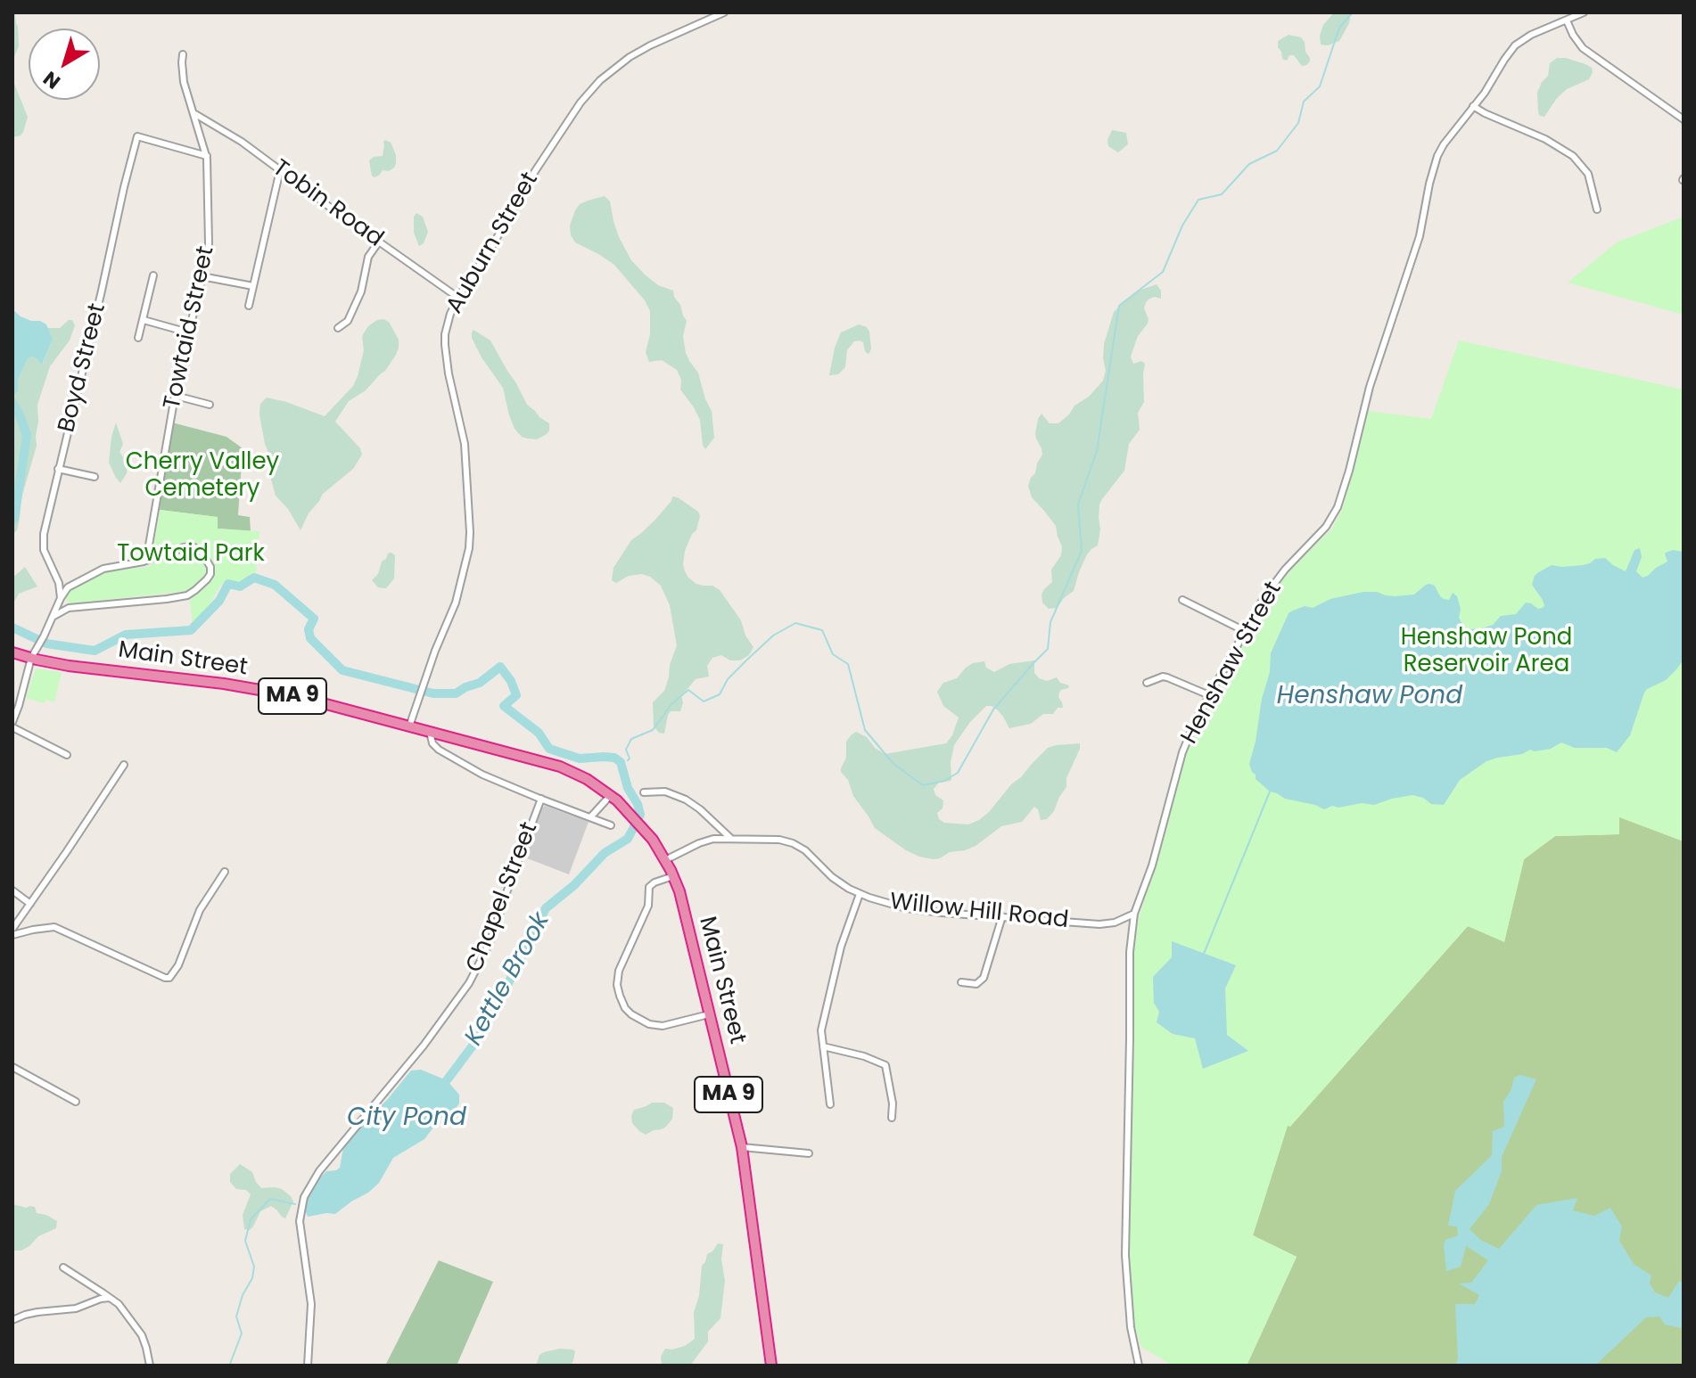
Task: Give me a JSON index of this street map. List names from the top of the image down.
{
  "streets": {
    "highway": ["Main Street", "MA 9"],
    "street": [
      "Tobin Road",
      "Auburn Street",
      "Towtaid Street",
      "Boyd Street",
      "Henshaw Street",
      "Chapel Street",
      "Willow Hill Road"
    ]
  },
  "crossings": [
    ["Tobin Road", "Auburn Street"],
    ["Tobin Road", "Towtaid Street"],
    ["Auburn Street", "Main Street"],
    ["Towtaid Street", "Boyd Street"],
    ["Main Street", "Willow Hill Road"],
    ["Henshaw Street", "Willow Hill Road"]
  ],
  "water": ["Henshaw Pond", "Kettle Brook", "City Pond"],
  "parks": ["Cherry Valley Cemetery", "Towtaid Park", "Henshaw Pond Reservoir Area"],
  "north": "bottom left"
}
